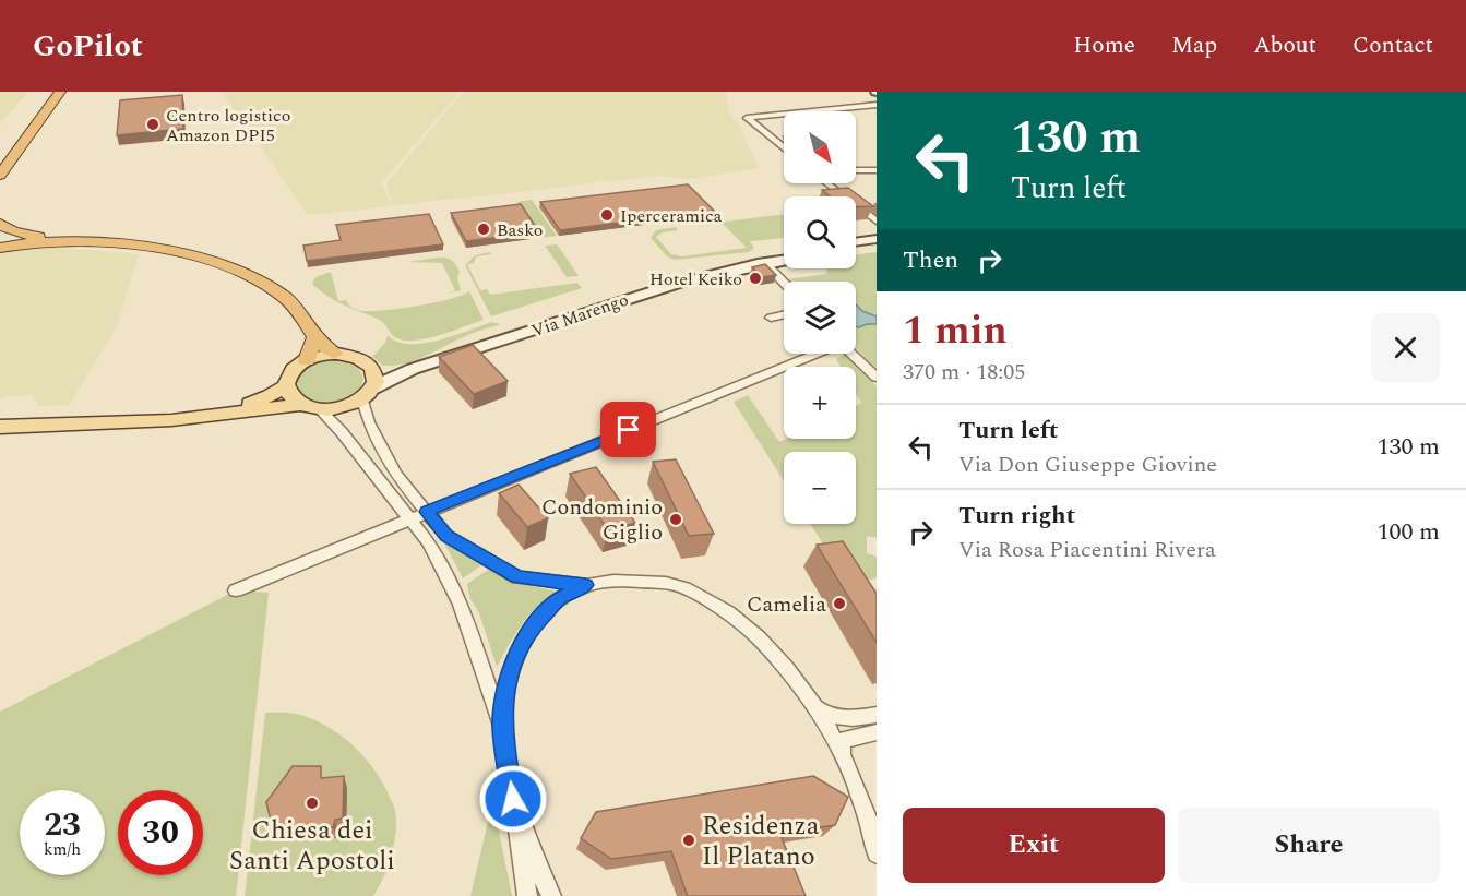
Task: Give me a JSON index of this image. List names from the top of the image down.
{
  "streets": {
    "main road": ["Via Marengo"]
  },
  "places": [
    "Centro logistico Amazon DPI5",
    "Iperceramica",
    "Basko",
    "Hotel Keiko",
    "Condominio Giglio",
    "Camelia",
    "Chiesa dei Santi Apostoli",
    "Residenza Il Platano"
  ],
  "north": "bottom right",
  "page": {
    "header": "GoPilot",
    "nav": [
      "Home",
      "Map",
      "About",
      "Contact"
    ],
    "turn": ["130 m", "Turn left"],
    "map_buttons": ["+", "−"],
    "then": "Then",
    "heading": ["1 min", "370 m · 18:05"],
    "list": [
      {
        "name": "Turn left",
        "note": "Via Don Giuseppe Giovine",
        "value": "130 m"
      },
      {
        "name": "Turn right",
        "note": "Via Rosa Piacentini Rivera",
        "value": "100 m"
      }
    ],
    "speed": "23 km/h",
    "limit": "30",
    "buttons": ["Exit", "Share"]
  }
}
